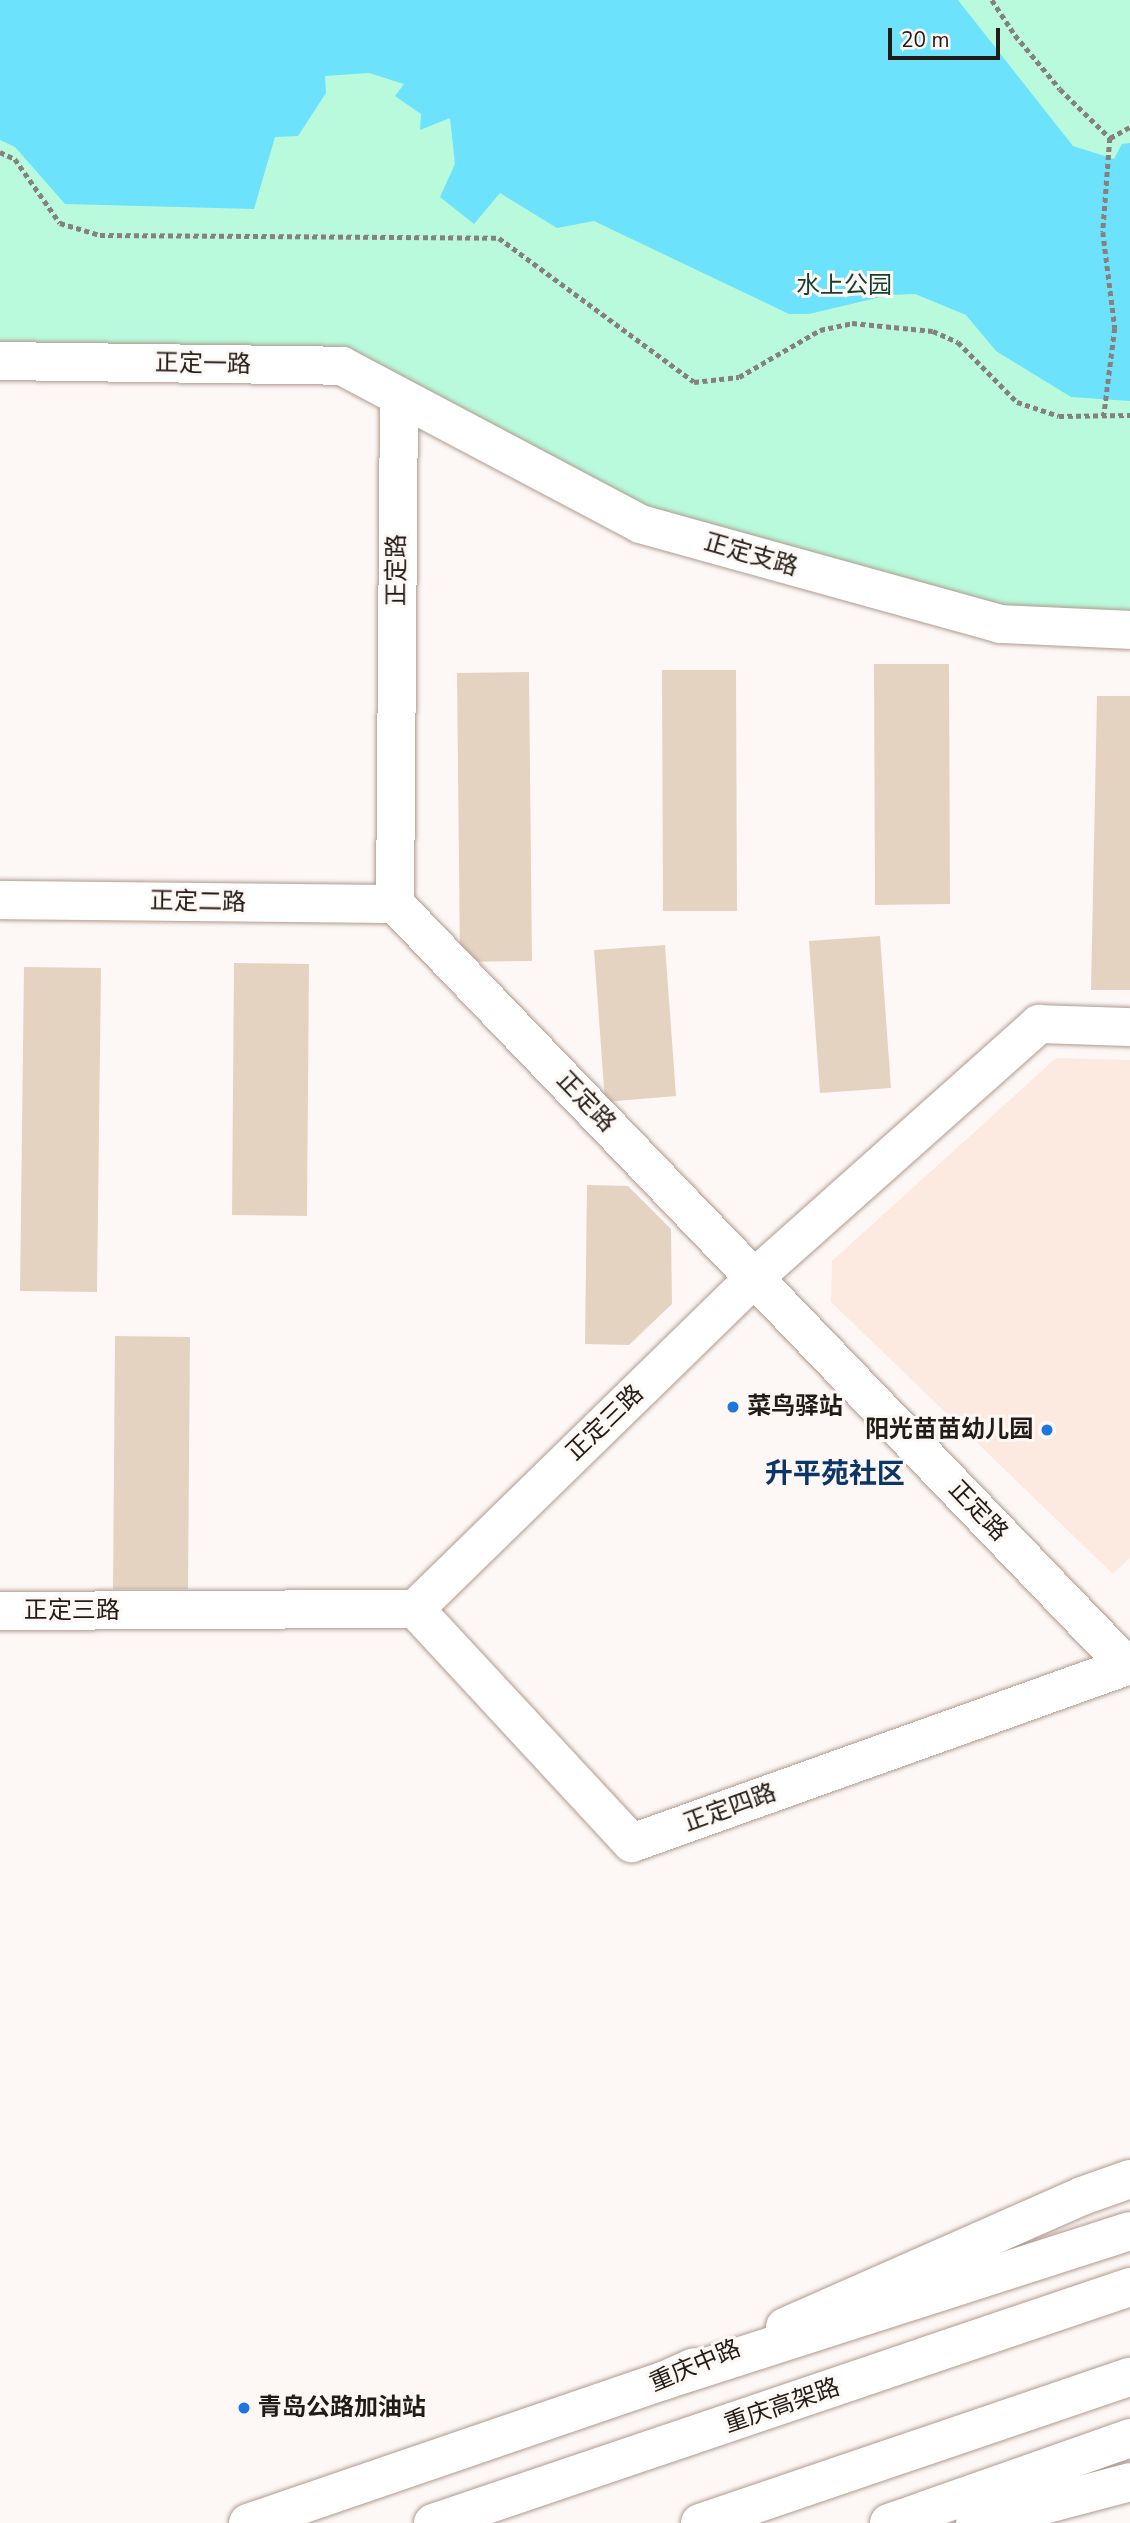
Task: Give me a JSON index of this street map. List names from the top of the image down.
{
  "streets": {
    "main road": [
      "正定一路",
      "正定支路",
      "正定路",
      "正定二路",
      "正定三路",
      "正定四路",
      "重庆中路",
      "重庆高架路"
    ]
  },
  "crossings": [
    ["正定一路", "正定支路"],
    ["正定一路", "正定路"],
    ["正定支路", "正定路"],
    ["正定路", "正定二路"],
    ["正定路", "正定三路"],
    ["正定路", "正定四路"],
    ["正定三路", "正定四路"]
  ],
  "districts": ["升平苑社区"],
  "parks": ["水上公园"],
  "places": ["菜鸟驿站", "阳光苗苗幼儿园", "青岛公路加油站"],
  "scale_bar": "20 m"
}
